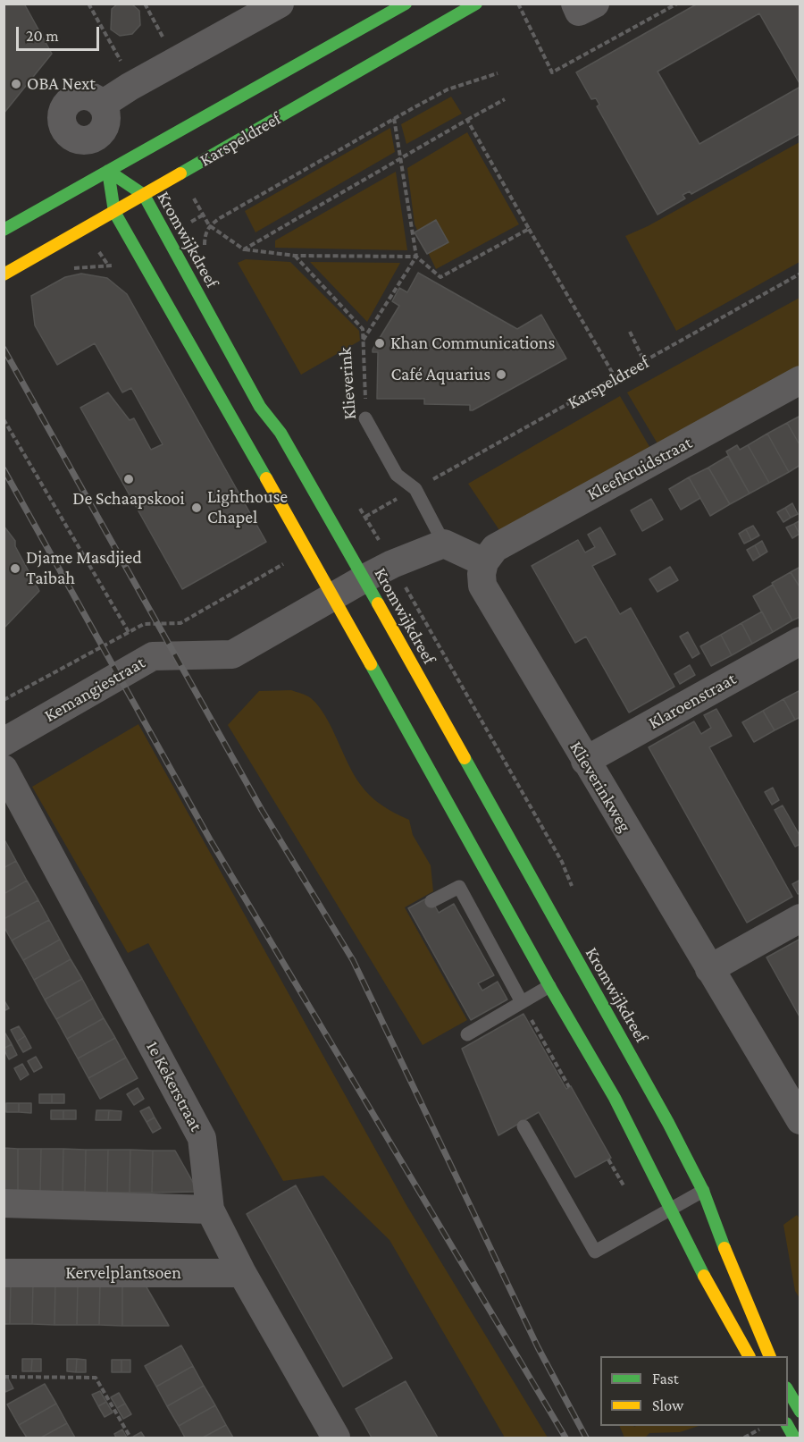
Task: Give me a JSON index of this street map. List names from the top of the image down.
{
  "streets": {
    "main road": ["Karspeldreef", "Kromwijkdreef"],
    "street": [
      "Kleefkruidstraat",
      "Kemangiestraat",
      "Klaroenstraat",
      "Klieverinkweg",
      "1e Kekerstraat",
      "Kervelplantsoen"
    ],
    "lane": ["Klieverink"]
  },
  "crossings": [
    ["Karspeldreef", "Kromwijkdreef"],
    ["Karspeldreef", "Klieverink"],
    ["Kromwijkdreef", "Kemangiestraat"],
    ["Kleefkruidstraat", "Klieverinkweg"],
    ["Klaroenstraat", "Klieverinkweg"],
    ["1e Kekerstraat", "Kervelplantsoen"]
  ],
  "places": [
    "OBA Next",
    "Khan Communications",
    "Café Aquarius",
    "De Schaapskooi",
    "Lighthouse Chapel",
    "Djame Masdjied Taibah"
  ],
  "legend": ["Fast", "Slow"],
  "scale_bar": "20 m"
}
